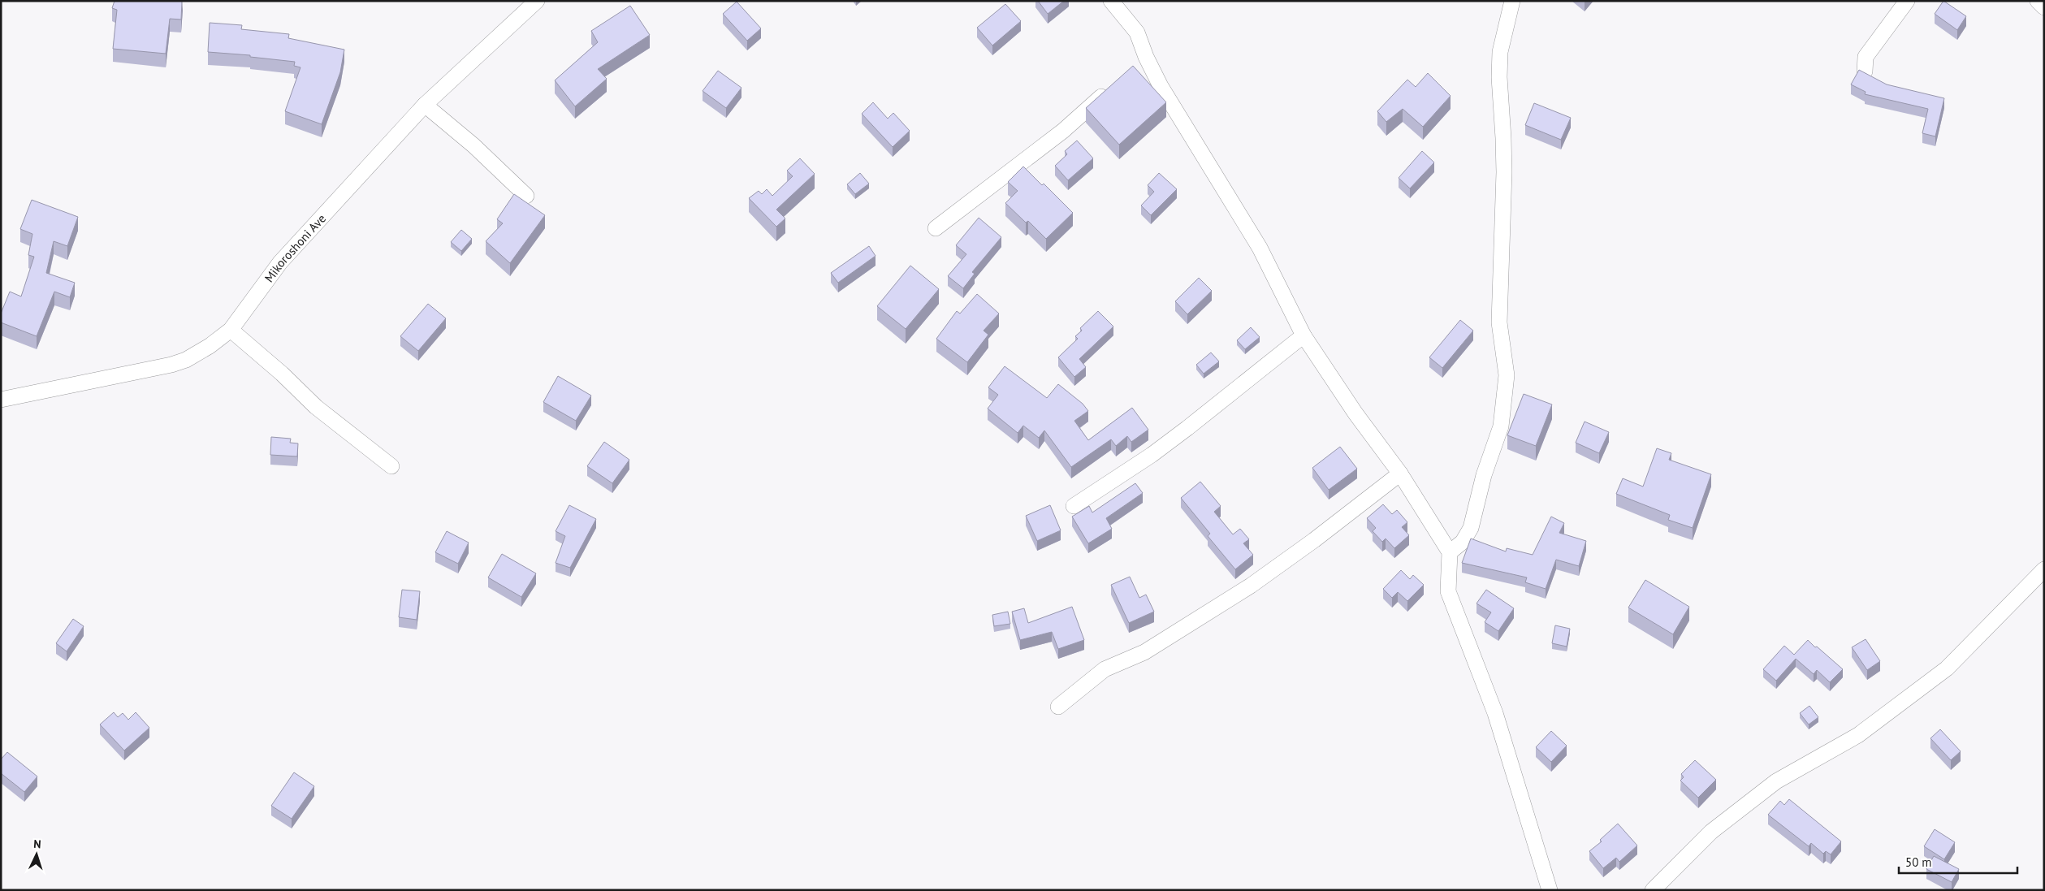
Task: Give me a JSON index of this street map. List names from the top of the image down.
{
  "streets": {
    "street": ["Mikoroshoni Ave"]
  },
  "scale_bar": "50 m",
  "north": "top"
}
